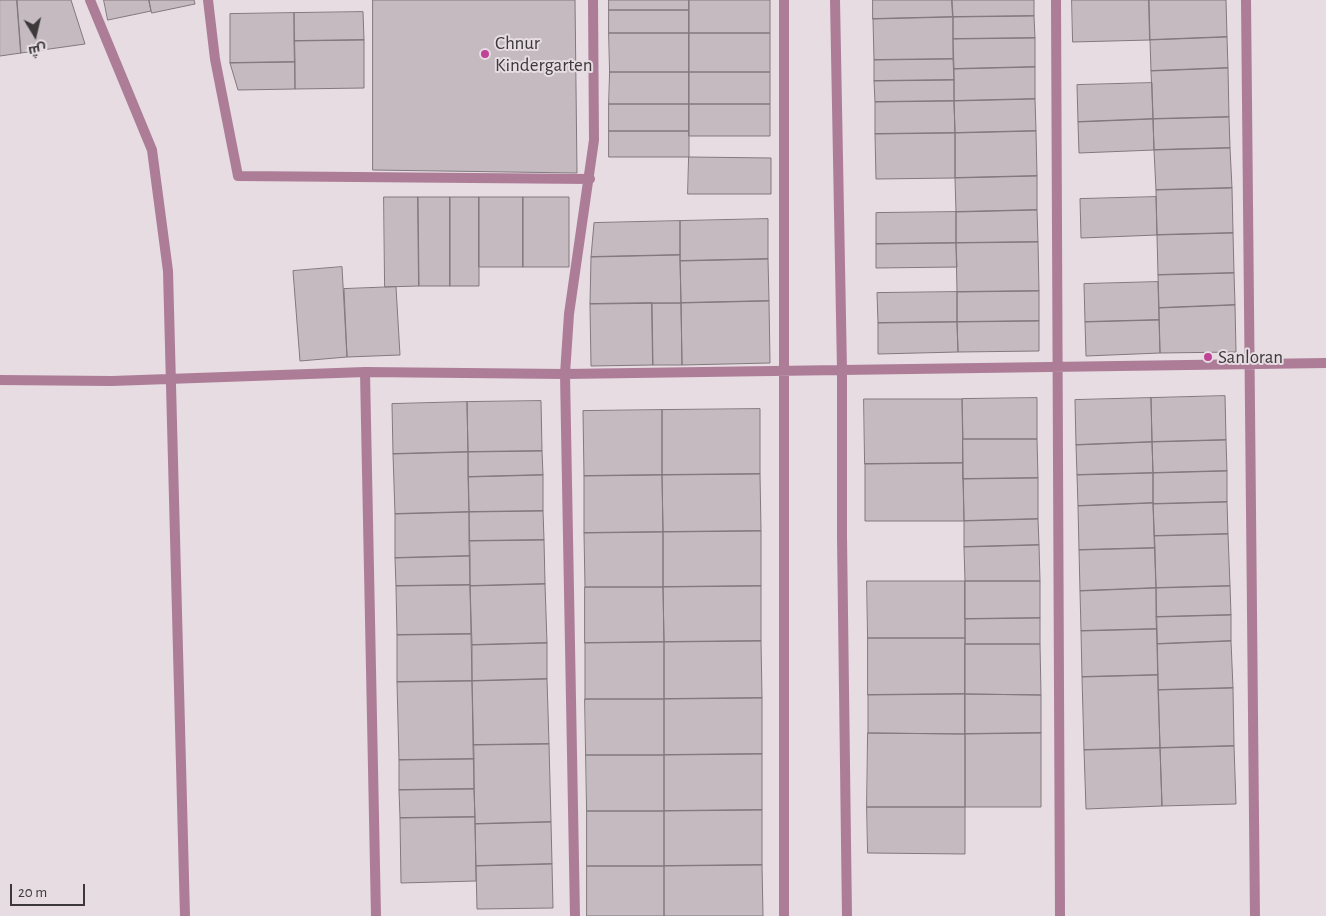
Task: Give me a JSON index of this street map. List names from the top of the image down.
{
  "places": ["Chnur Kindergarten", "Sanloran"],
  "scale_bar": "20 m",
  "north": "bottom"
}
